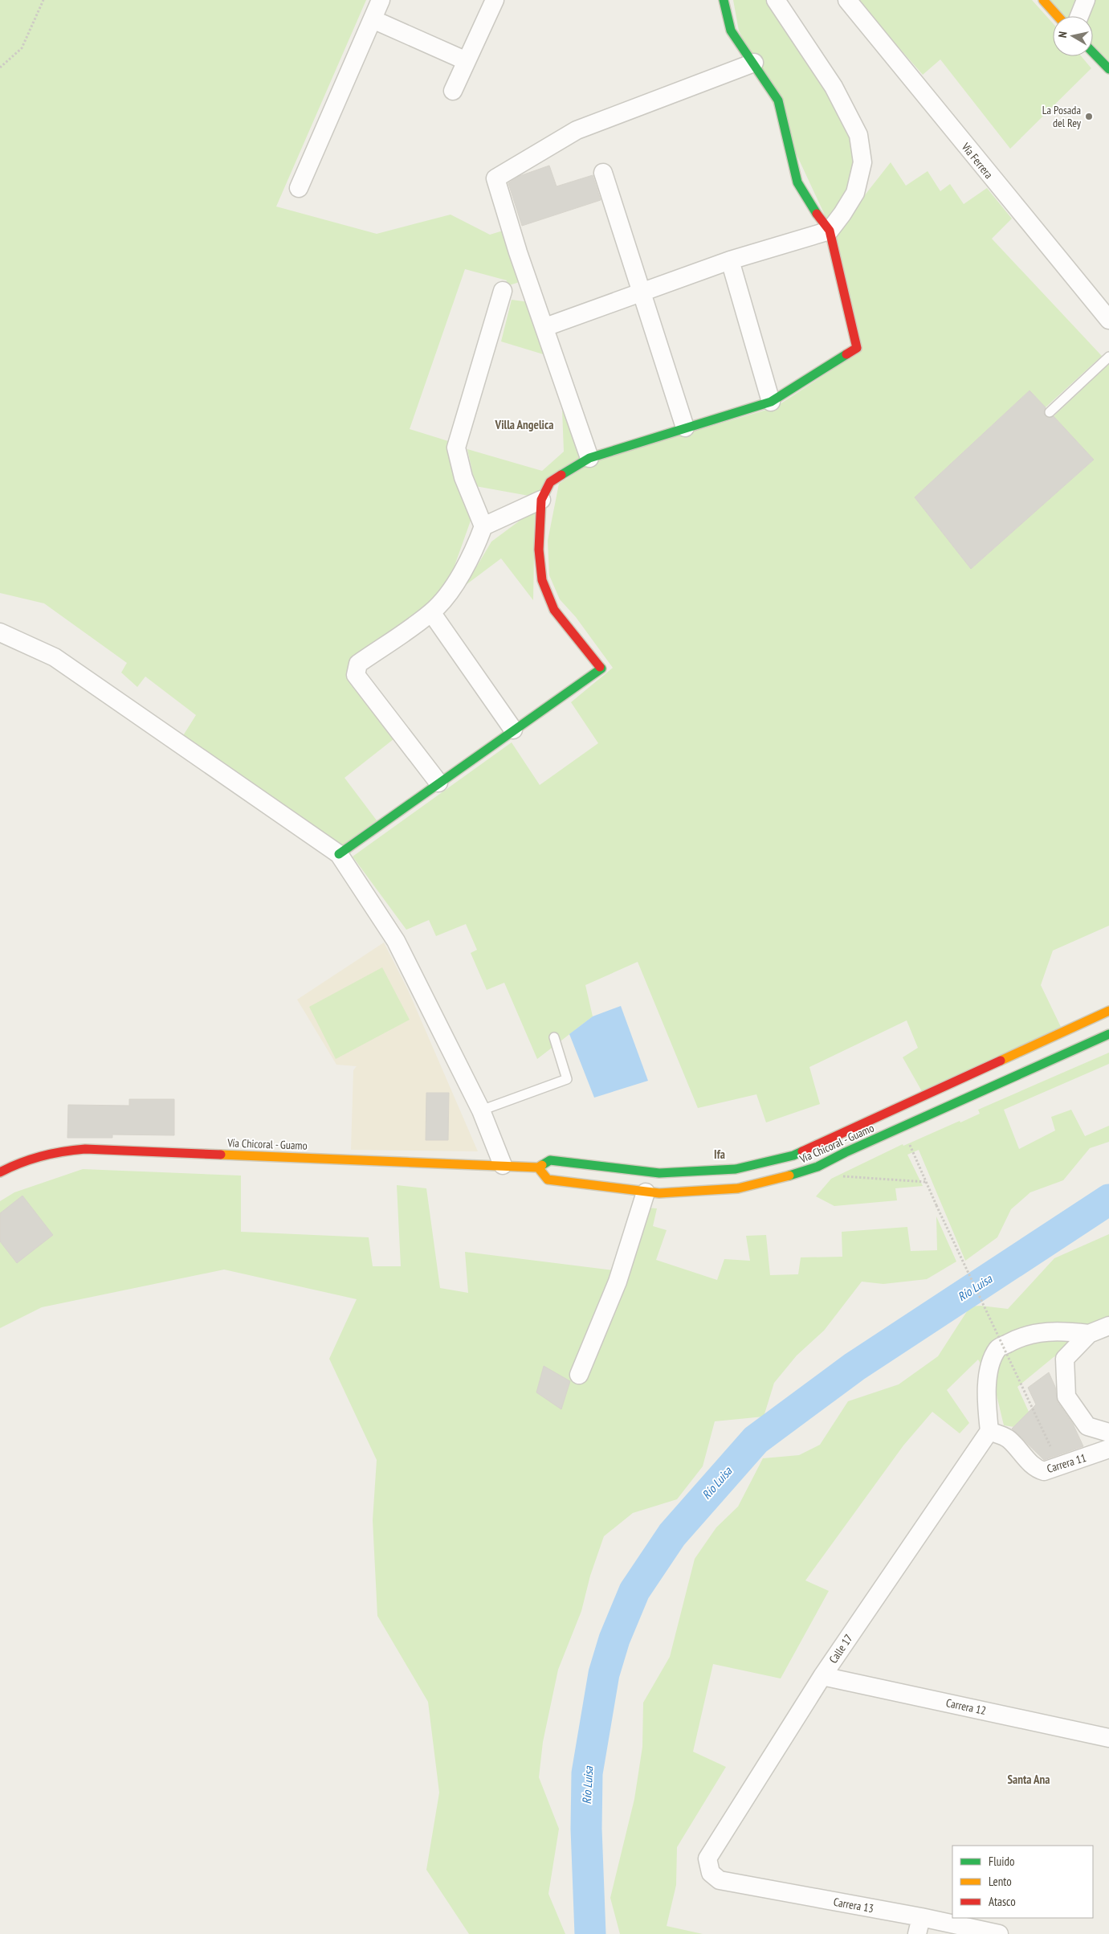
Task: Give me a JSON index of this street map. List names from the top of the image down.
{
  "streets": {
    "street": [
      "Vía Ferrera",
      "Vía Chicoral - Guamo",
      "Carrera 11",
      "Calle 17",
      "Carrera 12",
      "Carrera 13"
    ]
  },
  "crossings": [
    ["Carrera 11", "Calle 17"],
    ["Calle 17", "Carrera 12"],
    ["Calle 17", "Carrera 13"]
  ],
  "districts": ["Villa Angelica", "Ifa", "Santa Ana"],
  "water": ["Río Luisa"],
  "places": ["La Posada del Rey"],
  "legend": ["Fluido", "Lento", "Atasco"],
  "north": "left"
}
